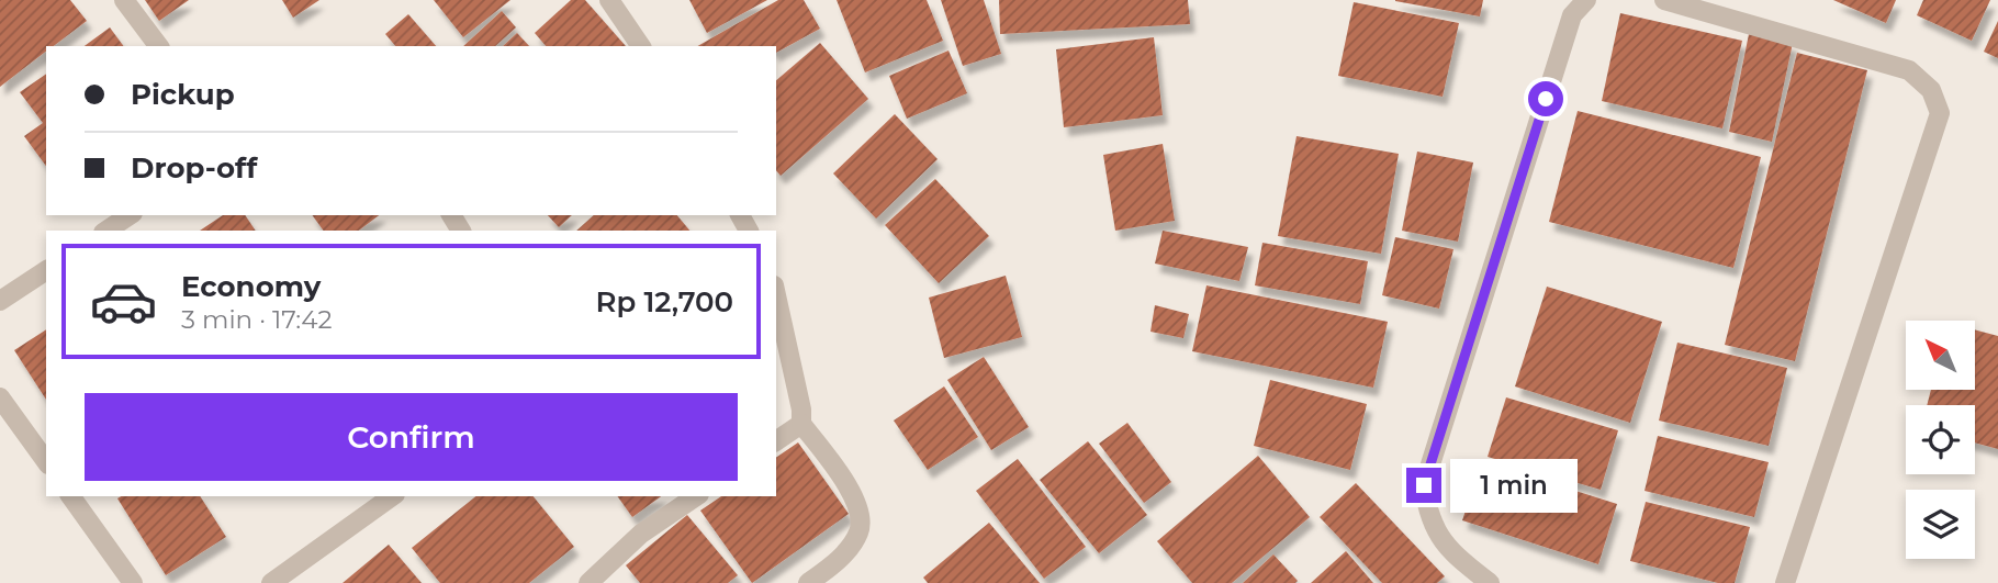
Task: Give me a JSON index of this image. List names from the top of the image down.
{
  "north": "top left",
  "page": {
    "banner": ["Pickup", "Drop-off"],
    "list": [
      {
        "name": "Economy",
        "note": "3 min · 17:42",
        "value": "Rp 12,700"
      }
    ],
    "buttons": "Confirm",
    "bubble": "1 min"
  }
}
